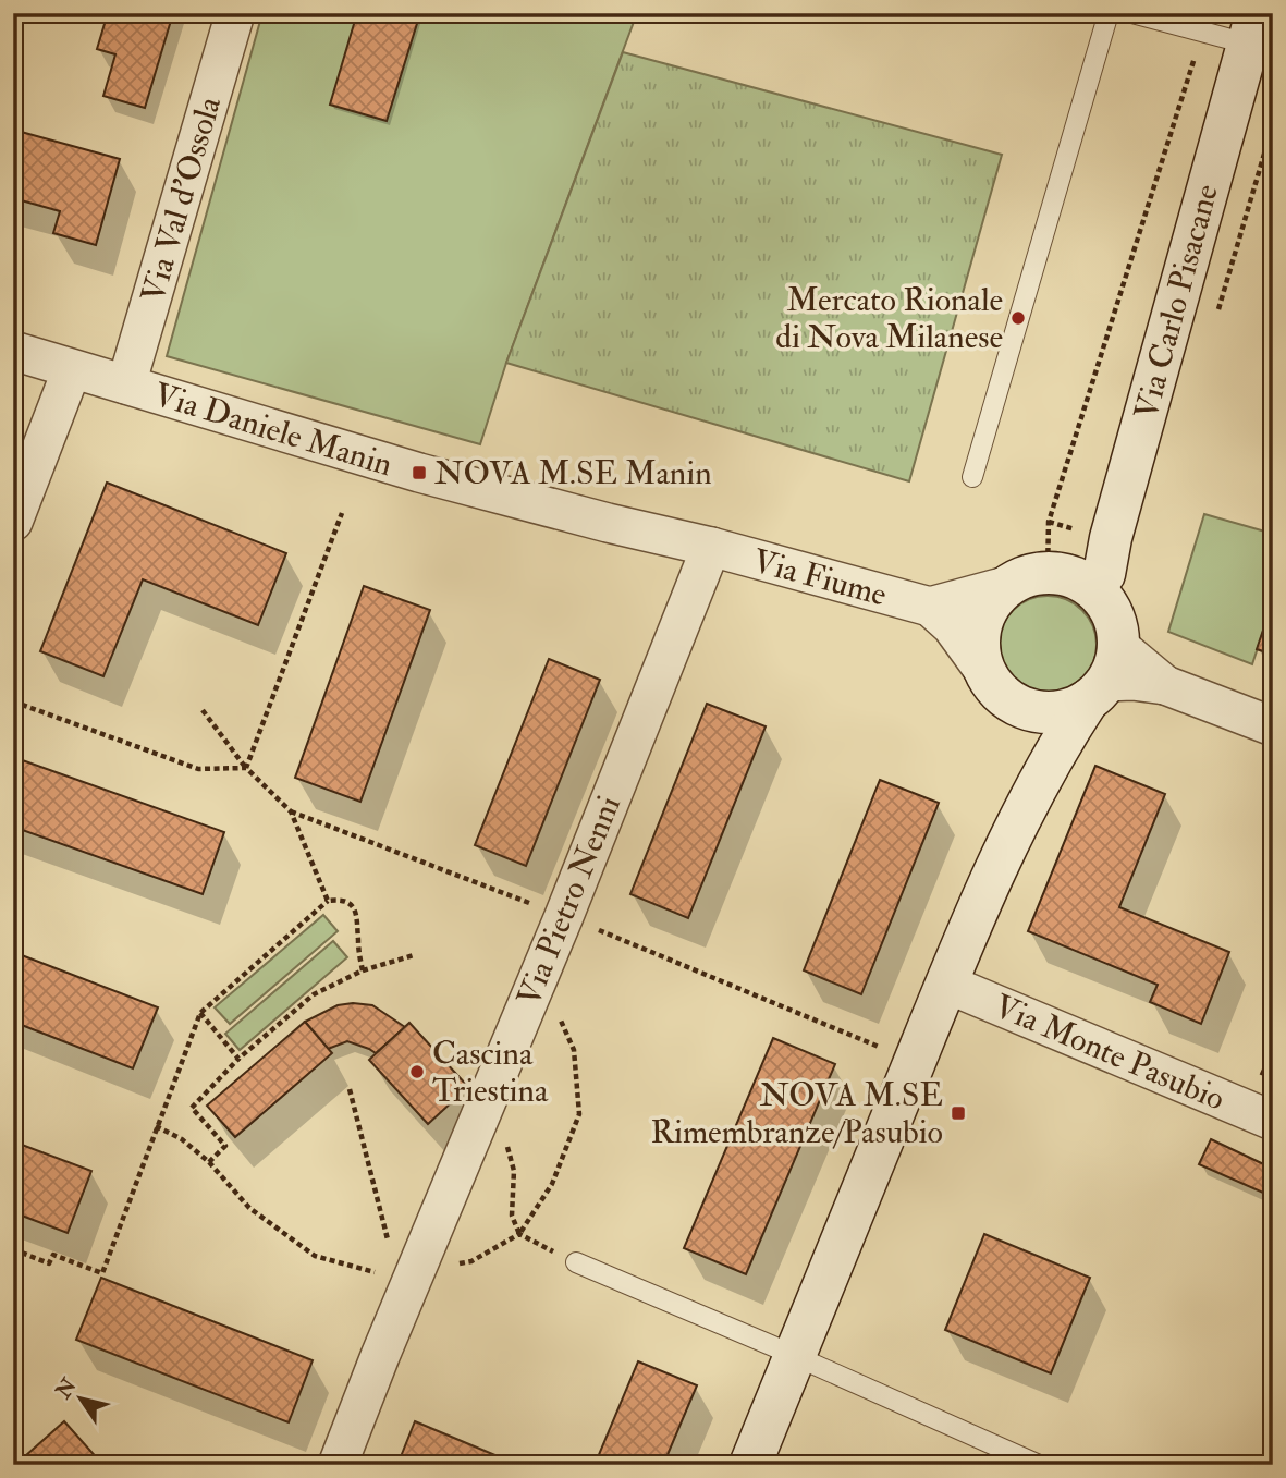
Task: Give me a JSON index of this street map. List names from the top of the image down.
{
  "streets": {
    "street": [
      "Via Val d'Ossola",
      "Via Carlo Pisacane",
      "Via Daniele Manin",
      "Via Fiume",
      "Via Pietro Nenni",
      "Via Monte Pasubio"
    ]
  },
  "crossings": [
    ["Via Val d'Ossola", "Via Daniele Manin"],
    ["Via Carlo Pisacane", "Via Fiume"],
    ["Via Daniele Manin", "Via Fiume"],
    ["Via Daniele Manin", "Via Pietro Nenni"],
    ["Via Fiume", "Via Pietro Nenni"]
  ],
  "places": {
    "other": ["Mercato Rionale di Nova Milanese", "Cascina Triestina"],
    "transit": ["NOVA M.SE Manin", "NOVA M.SE Rimembranze/Pasubio"]
  },
  "north": "top left"
}
